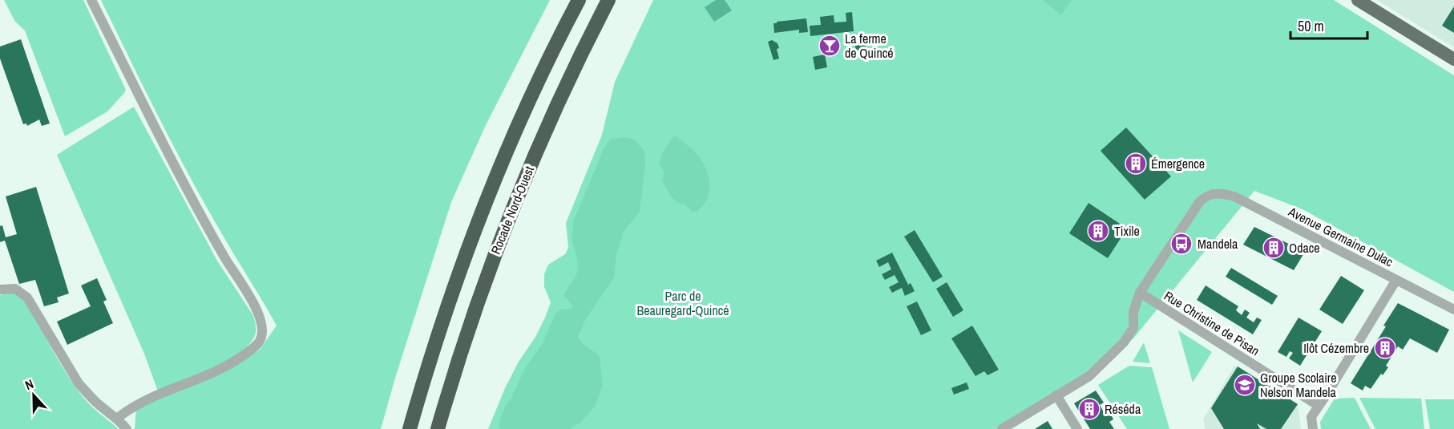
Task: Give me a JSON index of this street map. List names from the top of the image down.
{
  "streets": {
    "highway": ["Rocade Nord-Ouest"],
    "street": ["Avenue Germaine Dulac", "Rue Christine de Pisan"]
  },
  "crossings": [
    ["Avenue Germaine Dulac", "Rue Christine de Pisan"]
  ],
  "parks": ["Parc de Beauregard-Quincé"],
  "places": {
    "bar": ["La ferme de Quincé"],
    "building": [
      "Émergence",
      "Tixile",
      "Odace",
      "Ilôt Cézembre",
      "Réséda"
    ],
    "bus stop": ["Mandela"],
    "school or university": ["Groupe Scolaire Nelson Mandela"]
  },
  "scale_bar": "50 m",
  "north": "top"
}
